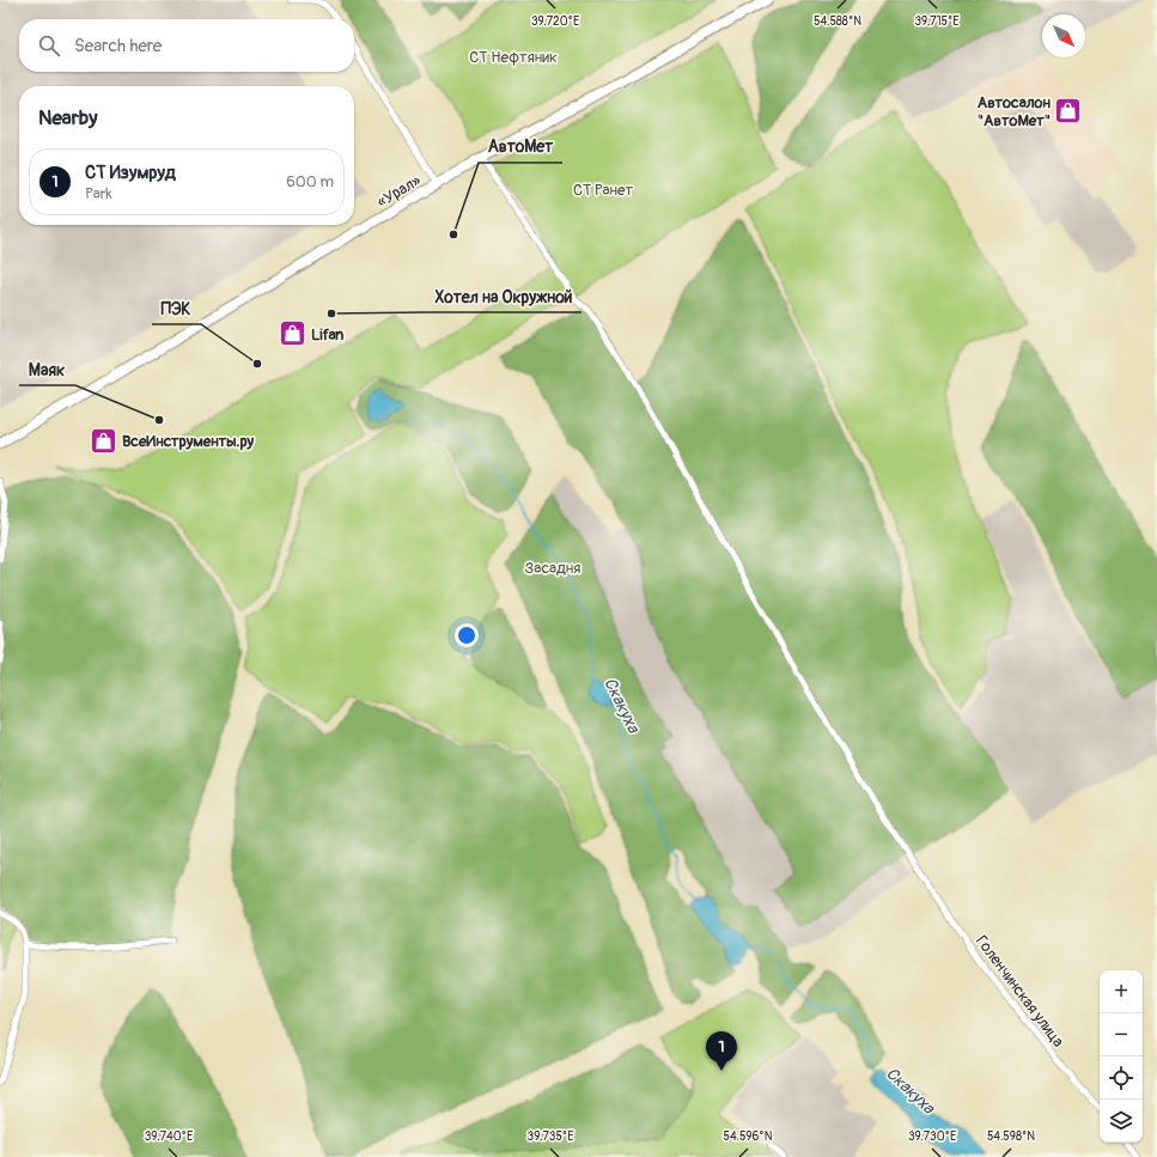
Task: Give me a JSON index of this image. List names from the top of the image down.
{
  "streets": {
    "highway": ["«Урал»"],
    "street": ["Голенчинская улица"]
  },
  "crossings": [
    ["«Урал»", "Голенчинская улица"]
  ],
  "water": ["Скакуха"],
  "parks": ["СТ Нефтяник", "СТ Ранет", "Засадня"],
  "places": {
    "shop": ["Автосалон \"АвтоМет\"", "Lifan", "ВсеИнструменты.ру"],
    "other": [
      "АвтоМет",
      "Хотел на Окружной",
      "ПЭК",
      "Маяк"
    ]
  },
  "north": "bottom right",
  "page": {
    "search": "Search here",
    "heading": "Nearby",
    "list": [
      {
        "mark": "1",
        "name": "СТ Изумруд",
        "note": "Park",
        "value": "600 m"
      }
    ],
    "map_buttons": ["+", "−"],
    "pins": "1"
  },
  "coordinates": [
    "39.715°E",
    "39.720°E",
    "54.588°N",
    "54.596°N",
    "54.598°N",
    "39.740°E",
    "39.735°E",
    "39.730°E"
  ]
}
